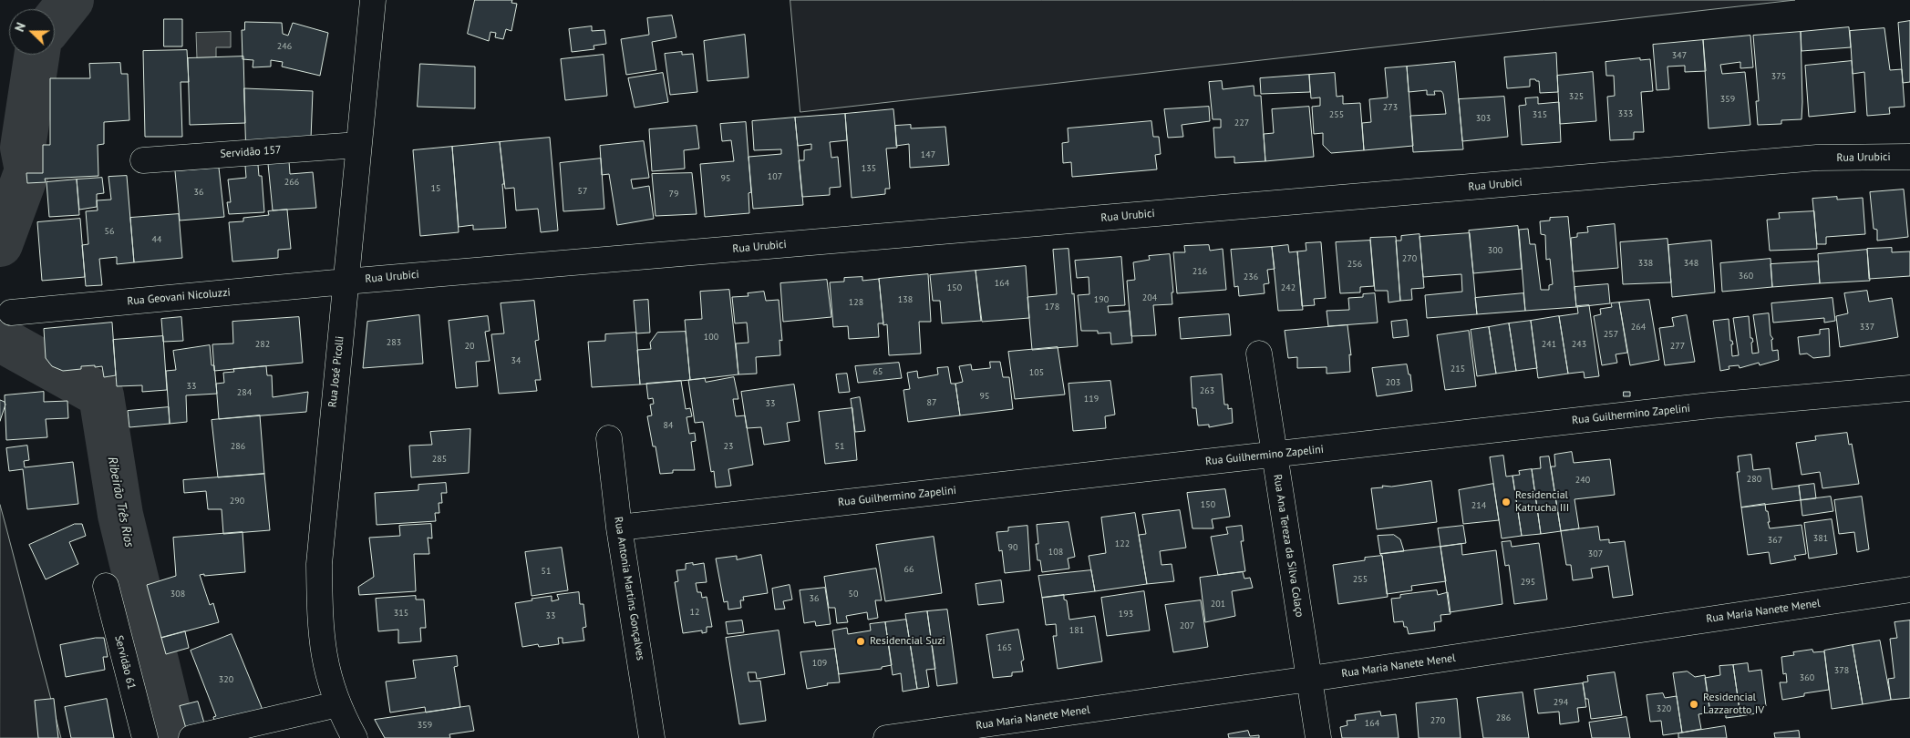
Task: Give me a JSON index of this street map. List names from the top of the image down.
{
  "streets": {
    "street": [
      "Servidão 157",
      "Rua Urubici",
      "Rua Geovani Nicoluzzi",
      "Rua José Picolli",
      "Rua Guilhermino Zapelini",
      "Rua Ana Tereza da Silva Colaço",
      "Rua Antonia Martins Gonçalves",
      "Rua Maria Nanete Menel",
      "Servidão 61"
    ]
  },
  "crossings": [
    ["Servidão 157", "Rua José Picolli"],
    ["Rua Urubici", "Rua Geovani Nicoluzzi"],
    ["Rua Urubici", "Rua José Picolli"],
    ["Rua Geovani Nicoluzzi", "Rua José Picolli"],
    ["Rua Guilhermino Zapelini", "Rua Ana Tereza da Silva Colaço"],
    ["Rua Guilhermino Zapelini", "Rua Antonia Martins Gonçalves"],
    ["Rua Ana Tereza da Silva Colaço", "Rua Maria Nanete Menel"]
  ],
  "water": ["Ribeirão Três Rios"],
  "places": ["Residencial Katrucha III", "Residencial Suzi", "Residencial Lazzarotto IV"],
  "house_numbers": [
    "246",
    "347",
    "375",
    "325",
    "359",
    "273",
    "333",
    "255",
    "315",
    "303",
    "227",
    "147",
    "135",
    "107",
    "95",
    "266",
    "15",
    "57",
    "36",
    "79",
    "56",
    "44",
    "300",
    "270",
    "338",
    "348",
    "256",
    "216",
    "360",
    "236",
    "164",
    "150",
    "242",
    "204",
    "138",
    "190",
    "128",
    "178",
    "264",
    "337",
    "257",
    "100",
    "283",
    "282",
    "241",
    "243",
    "20",
    "277",
    "34",
    "215",
    "65",
    "105",
    "203",
    "33",
    "263",
    "284",
    "95",
    "119",
    "87",
    "33",
    "84",
    "286",
    "23",
    "51",
    "285",
    "280",
    "240",
    "290",
    "150",
    "214",
    "381",
    "367",
    "122",
    "90",
    "108",
    "307",
    "66",
    "51",
    "255",
    "295",
    "308",
    "50",
    "36",
    "201",
    "12",
    "315",
    "193",
    "33",
    "207",
    "181",
    "165",
    "109",
    "378",
    "360",
    "320",
    "294",
    "320",
    "286",
    "270",
    "164",
    "359"
  ],
  "north": "left"
}
